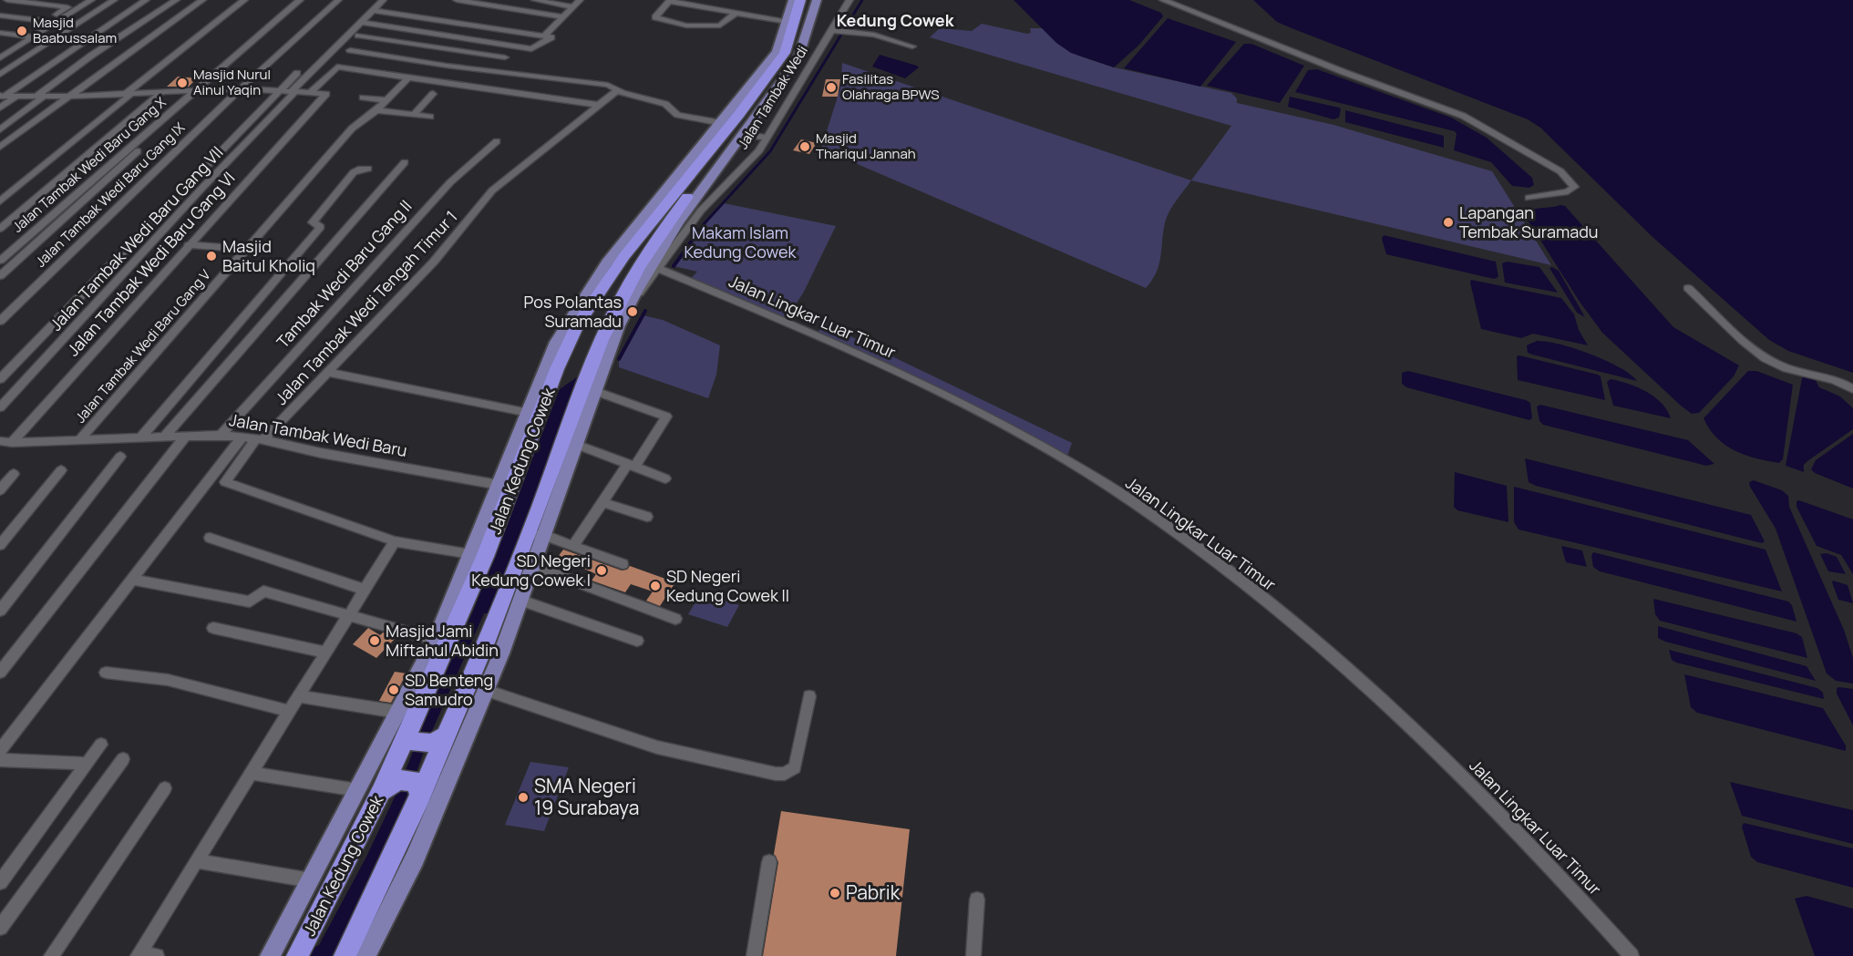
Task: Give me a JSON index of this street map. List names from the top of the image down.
{
  "streets": {
    "highway": ["Jalan Kedung Cowek"],
    "street": [
      "Jalan Tambak Wedi",
      "Jalan Tambak Wedi Baru Gang X",
      "Jalan Tambak Wedi Baru Gang IX",
      "Jalan Tambak Wedi Baru Gang VII",
      "Jalan Tambak Wedi Baru Gang VI",
      "Tambak Wedi Baru Gang II",
      "Jalan Tambak Wedi Tengah Timur 1",
      "Jalan Lingkar Luar Timur",
      "Jalan Tambak Wedi Baru Gang V",
      "Jalan Tambak Wedi Baru"
    ]
  },
  "crossings": [
    ["Jalan Tambak Wedi", "Jalan Lingkar Luar Timur"],
    ["Jalan Tambak Wedi", "Jalan Kedung Cowek"],
    ["Jalan Tambak Wedi Baru Gang VI", "Jalan Tambak Wedi Baru"],
    ["Tambak Wedi Baru Gang II", "Jalan Tambak Wedi Baru"],
    ["Jalan Tambak Wedi Tengah Timur 1", "Jalan Tambak Wedi Baru"],
    ["Jalan Tambak Wedi Baru Gang V", "Jalan Tambak Wedi Baru"],
    ["Jalan Tambak Wedi Baru", "Jalan Kedung Cowek"]
  ],
  "districts": ["Kedung Cowek"],
  "parks": ["Makam Islam Kedung Cowek"],
  "places": [
    "Masjid Baabussalam",
    "Masjid Nurul Ainul Yaqin",
    "Fasilitas Olahraga BPWS",
    "Masjid Thariqul Jannah",
    "Lapangan Tembak Suramadu",
    "Masjid Baitul Kholiq",
    "Pos Polantas Suramadu",
    "SD Negeri Kedung Cowek I",
    "SD Negeri Kedung Cowek II",
    "Masjid Jami Miftahul Abidin",
    "SD Benteng Samudro",
    "SMA Negeri 19 Surabaya",
    "Pabrik"
  ]
}
